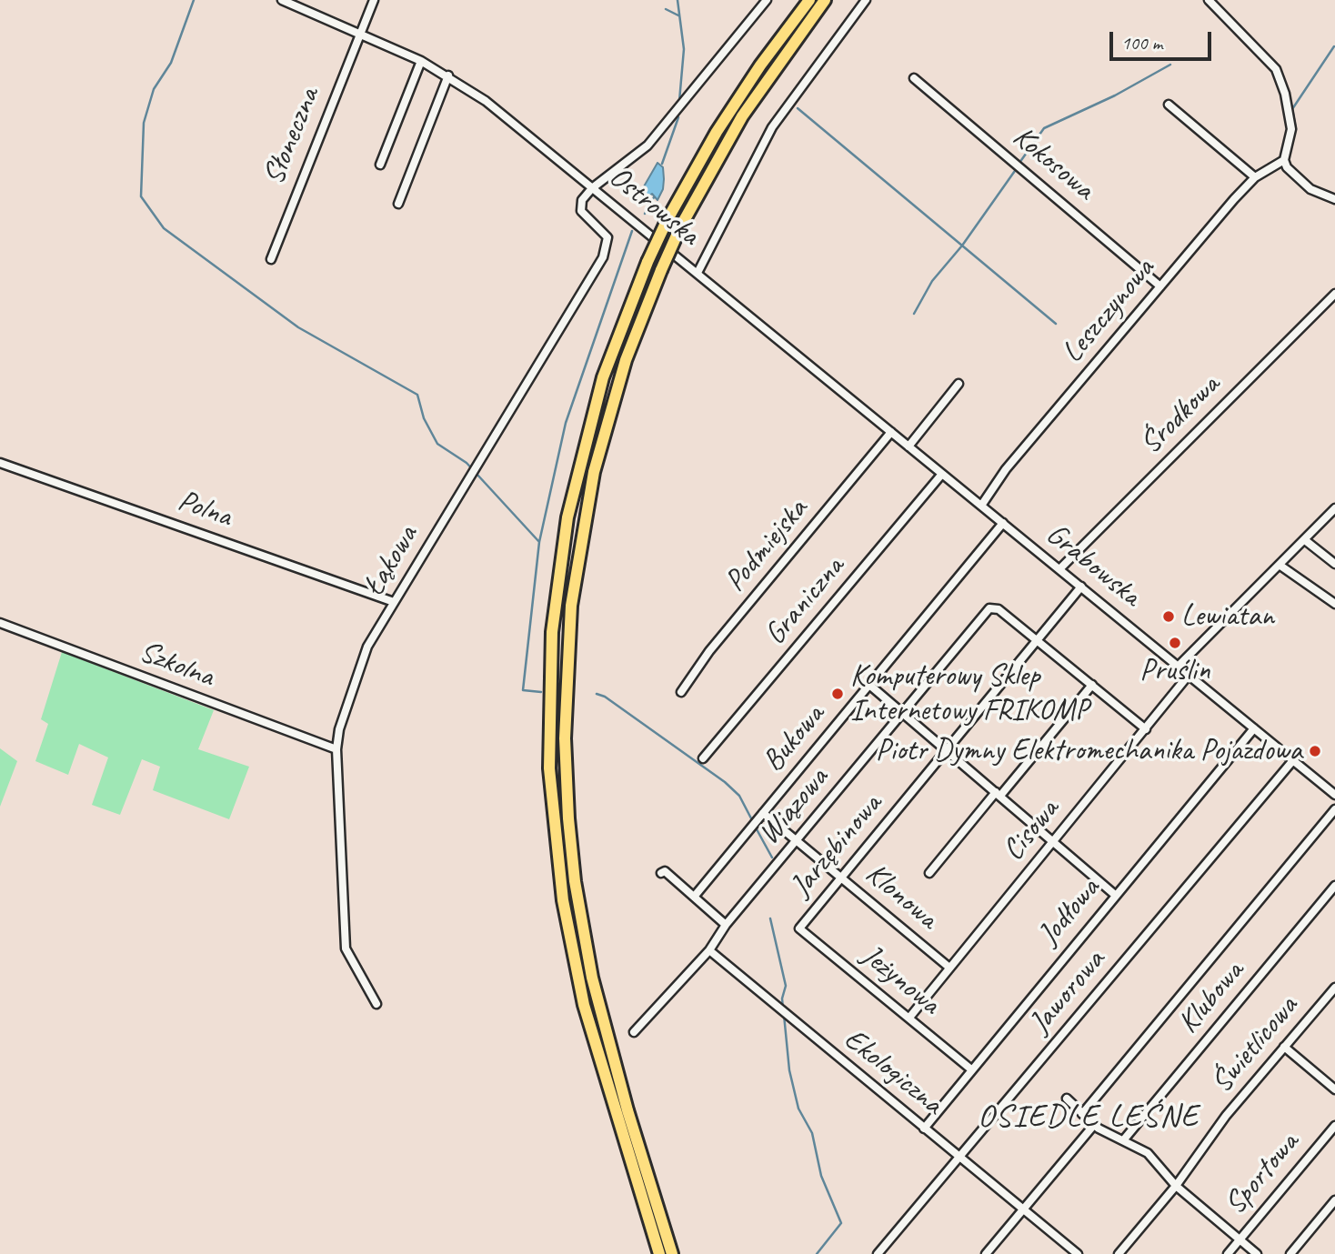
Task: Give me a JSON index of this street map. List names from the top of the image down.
{
  "streets": {
    "street": [
      "Słoneczna",
      "Kokosowa",
      "Ostrowska",
      "Leszczynowa",
      "Środkowa",
      "Polna",
      "Podmiejska",
      "Łąkowa",
      "Grabowska",
      "Graniczna",
      "Szkolna",
      "Bukowa",
      "Wiązowa",
      "Cisowa",
      "Jarzębinowa",
      "Klonowa",
      "Jodłowa",
      "Jeżynowa",
      "Jaworowa",
      "Klubowa",
      "Świetlicowa",
      "Ekologiczna",
      "Sportowa"
    ]
  },
  "crossings": [
    ["Słoneczna", "Ostrowska"],
    ["Kokosowa", "Leszczynowa"],
    ["Ostrowska", "Podmiejska"],
    ["Ostrowska", "Łąkowa"],
    ["Ostrowska", "Grabowska"],
    ["Ostrowska", "Graniczna"],
    ["Leszczynowa", "Grabowska"],
    ["Środkowa", "Grabowska"],
    ["Polna", "Łąkowa"],
    ["Łąkowa", "Szkolna"],
    ["Grabowska", "Bukowa"],
    ["Grabowska", "Cisowa"],
    ["Grabowska", "Jarzębinowa"],
    ["Grabowska", "Jodłowa"],
    ["Grabowska", "Jaworowa"],
    ["Bukowa", "Klonowa"],
    ["Wiązowa", "Jarzębinowa"],
    ["Wiązowa", "Klonowa"],
    ["Wiązowa", "Ekologiczna"],
    ["Cisowa", "Klonowa"],
    ["Cisowa", "Jeżynowa"],
    ["Jarzębinowa", "Klonowa"],
    ["Jarzębinowa", "Jeżynowa"],
    ["Jodłowa", "Jeżynowa"],
    ["Jodłowa", "Ekologiczna"],
    ["Jaworowa", "Ekologiczna"]
  ],
  "districts": ["OSIEDLE LEŚNE"],
  "places": [
    "Lewiatan",
    "Pruślin",
    "Komputerowy Sklep Internetowy FRIKOMP",
    "Piotr Dymny Elektromechanika Pojazdowa"
  ],
  "scale_bar": "100 m"
}
